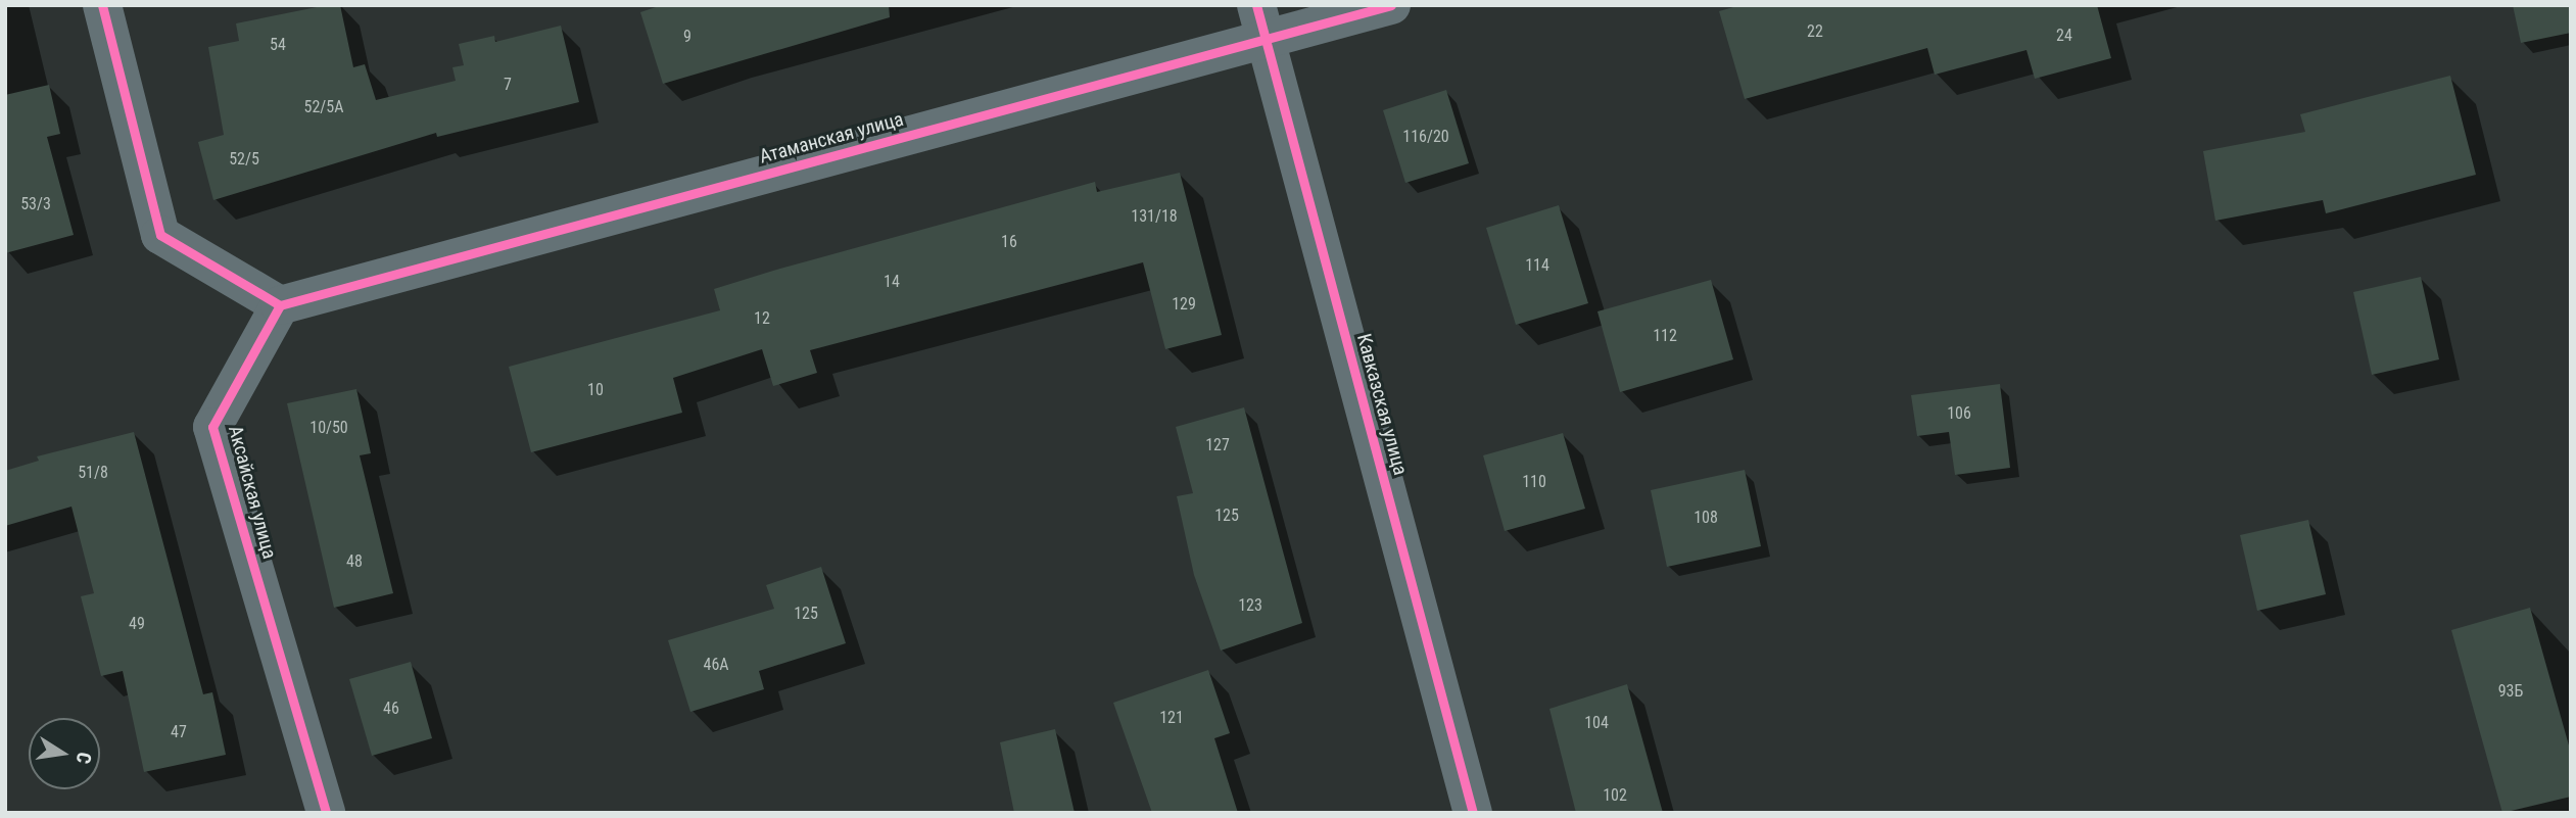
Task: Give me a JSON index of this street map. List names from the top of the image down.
{
  "streets": {
    "street": ["Атаманская улица", "Кавказская улица", "Аксайская улица"]
  },
  "crossings": [
    ["Атаманская улица", "Кавказская улица"],
    ["Атаманская улица", "Аксайская улица"]
  ],
  "house_numbers": [
    "22",
    "24",
    "9",
    "54",
    "7",
    "52/5А",
    "116/20",
    "52/5",
    "53/3",
    "131/18",
    "16",
    "114",
    "14",
    "129",
    "12",
    "112",
    "10",
    "106",
    "10/50",
    "127",
    "51/8",
    "110",
    "125",
    "108",
    "48",
    "123",
    "125",
    "49",
    "46А",
    "93Б",
    "46",
    "121",
    "104",
    "47",
    "102"
  ],
  "north": "right"
}
